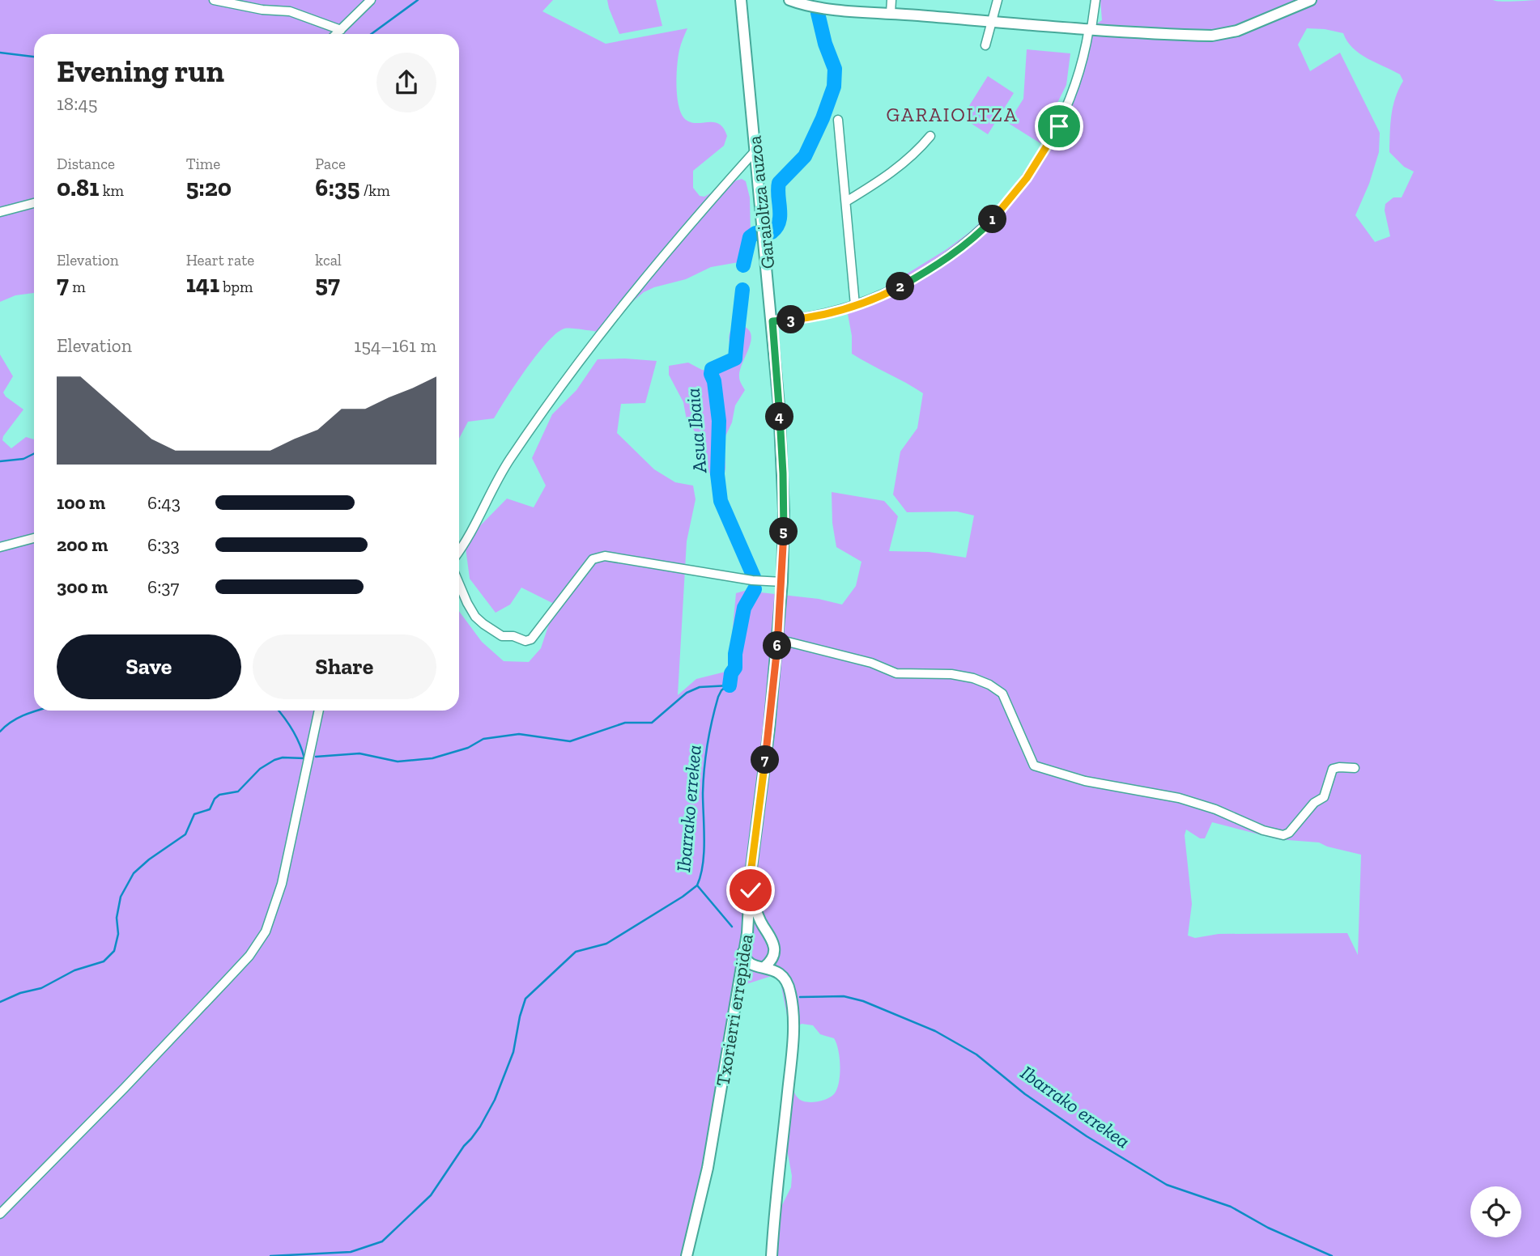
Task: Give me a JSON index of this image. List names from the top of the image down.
{
  "streets": {
    "street": ["Garaioltza auzoa", "Txorierri errepidea"]
  },
  "crossings": [
    ["Garaioltza auzoa", "Txorierri errepidea"]
  ],
  "districts": ["GARAIOLTZA"],
  "water": ["Asua Ibaia", "Ibarrako errekea"],
  "page": {
    "heading": ["Evening run", "18:45"],
    "stats": [
      ["Distance", "0.81 km"],
      ["Time", "5:20"],
      ["Pace", "6:35 /km"],
      ["Elevation", "7 m"],
      ["Heart rate", "141 bpm"],
      ["kcal", "57"]
    ],
    "pins": [
      "1",
      "2",
      "3",
      "4",
      "5",
      "6",
      "7"
    ],
    "chart": ["Elevation", "154–161 m"],
    "list": [
      {
        "name": "100 m",
        "note": "6:43"
      },
      {
        "name": "200 m",
        "note": "6:33"
      },
      {
        "name": "300 m",
        "note": "6:37"
      }
    ],
    "buttons": ["Save", "Share"]
  }
}
